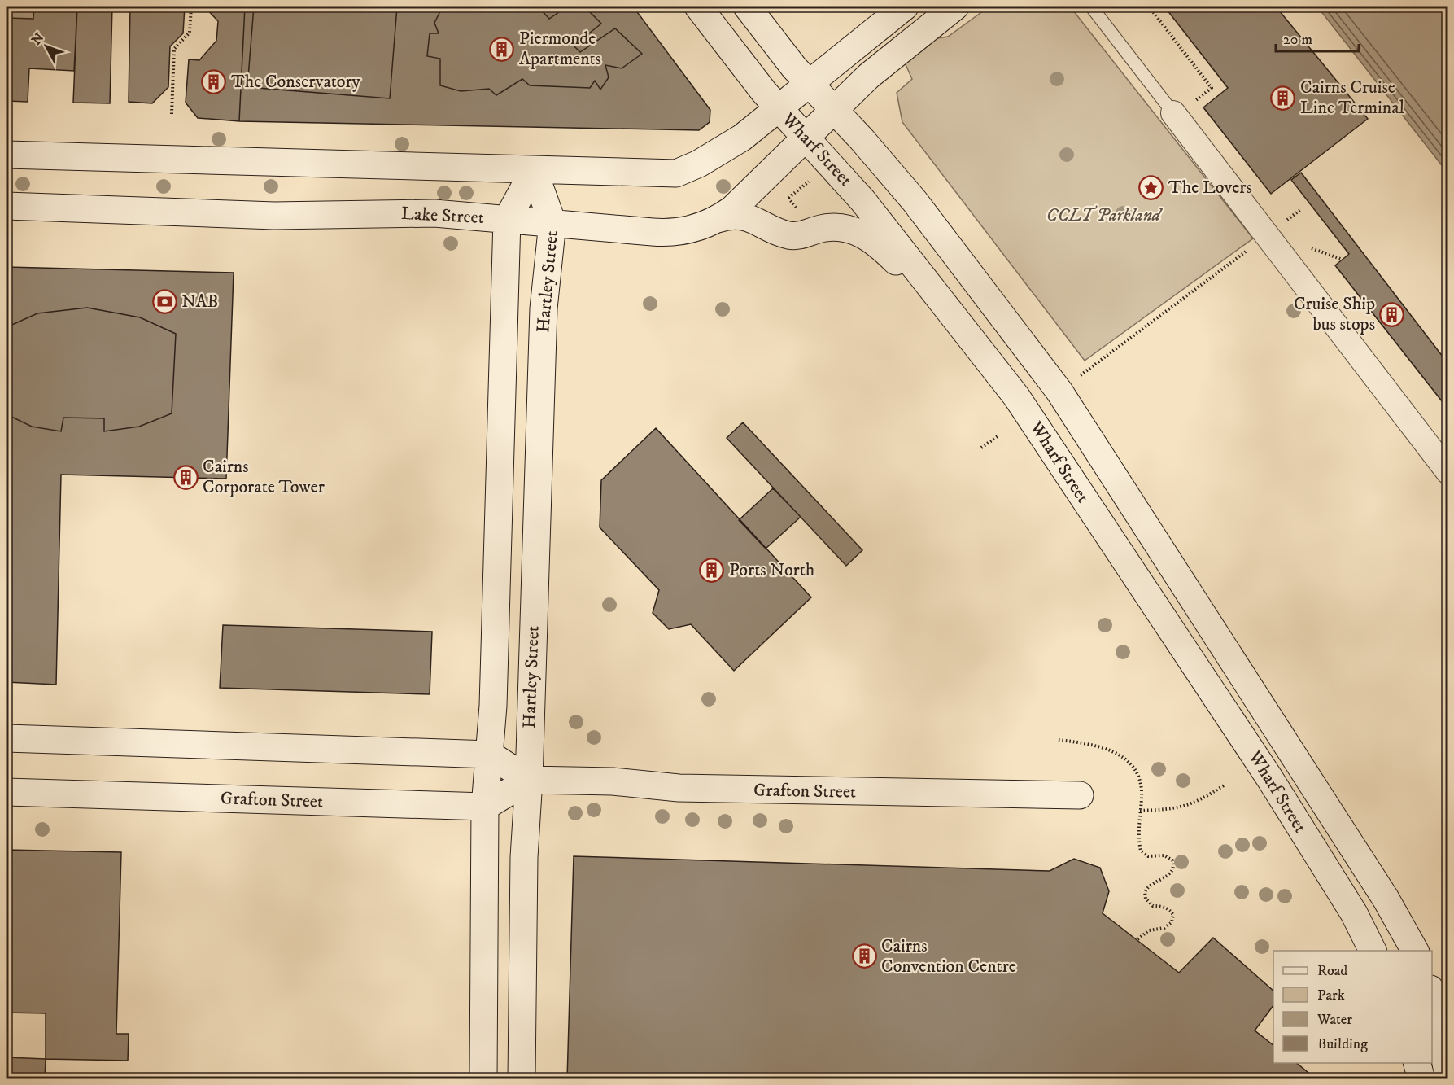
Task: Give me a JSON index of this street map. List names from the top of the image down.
{
  "streets": {
    "street": [
      "Wharf Street",
      "Lake Street",
      "Hartley Street",
      "Grafton Street"
    ]
  },
  "crossings": [
    ["Wharf Street", "Lake Street"],
    ["Lake Street", "Hartley Street"],
    ["Hartley Street", "Grafton Street"]
  ],
  "parks": ["CCLT Parkland"],
  "places": {
    "building": [
      "Piermonde Apartments",
      "The Conservatory",
      "Cairns Cruise Line Terminal",
      "Cruise Ship bus stops",
      "Cairns Corporate Tower",
      "Ports North",
      "Cairns Convention Centre"
    ],
    "place": ["The Lovers"],
    "bank": ["NAB"]
  },
  "legend": [
    "Road",
    "Park",
    "Water",
    "Building"
  ],
  "scale_bar": "20 m",
  "north": "top left"
}
